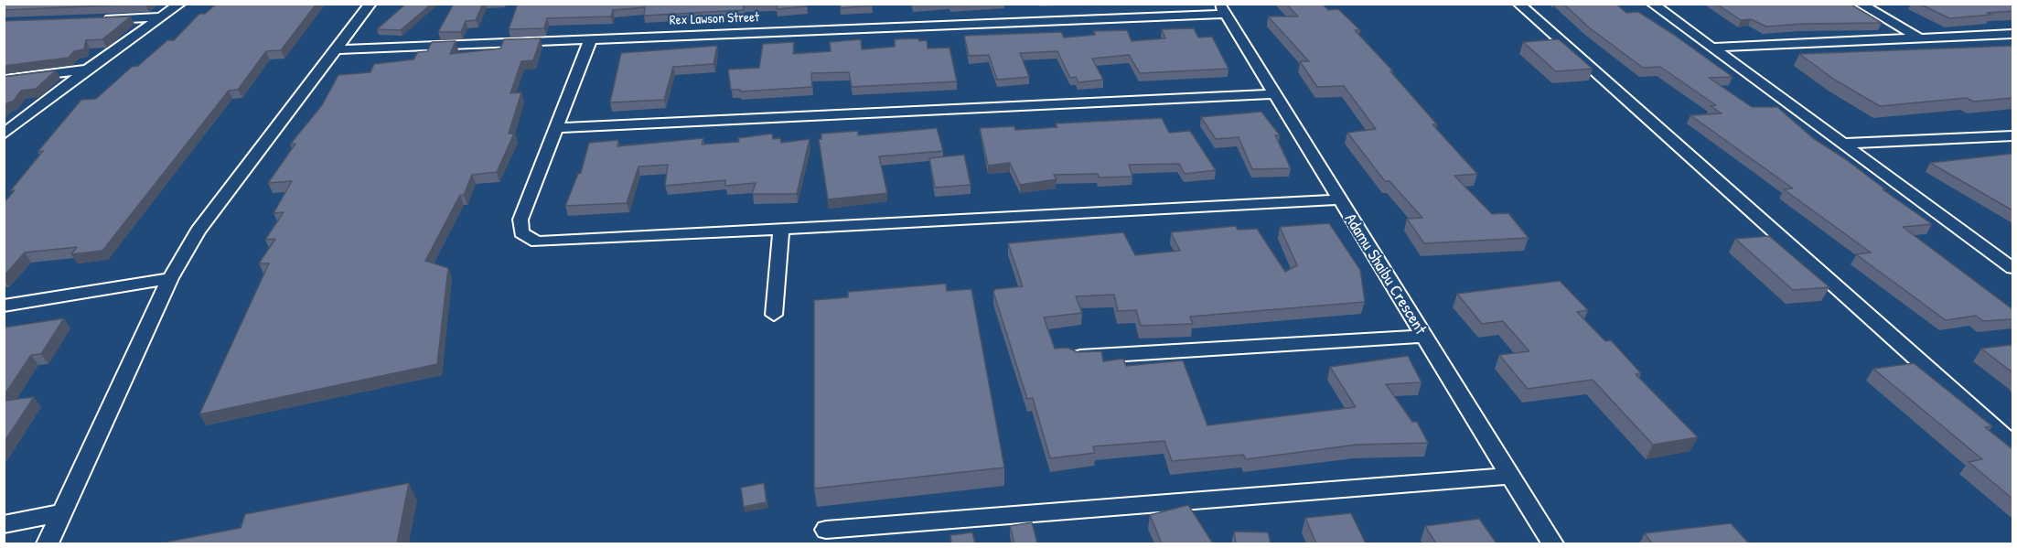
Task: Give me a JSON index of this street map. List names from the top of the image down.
{
  "streets": {
    "street": ["Rex Lawson Street", "Adamu Shaibu Crescent"]
  },
  "crossings": [
    ["Rex Lawson Street", "Adamu Shaibu Crescent"]
  ]
}
